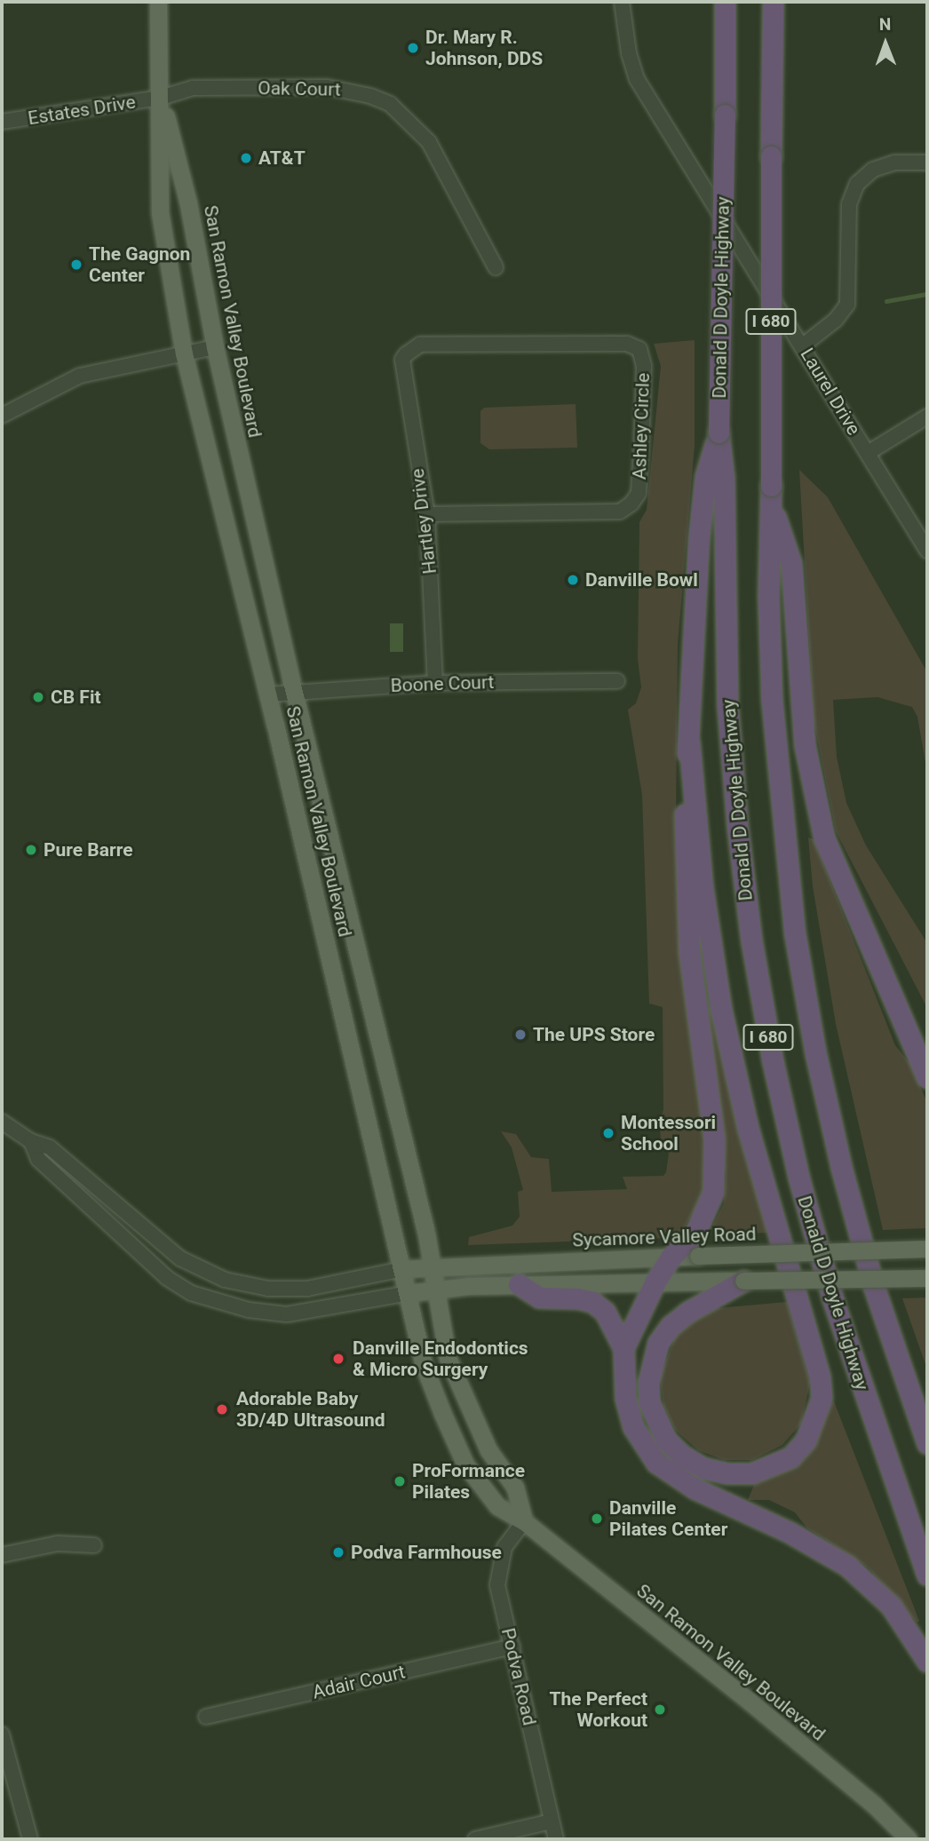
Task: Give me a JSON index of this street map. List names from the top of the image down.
{
  "streets": {
    "highway": ["Donald D Doyle Highway", "I 680"],
    "main road": ["San Ramon Valley Boulevard", "Sycamore Valley Road"],
    "street": [
      "Oak Court",
      "Estates Drive",
      "Laurel Drive",
      "Ashley Circle",
      "Hartley Drive",
      "Boone Court",
      "Podva Road",
      "Adair Court"
    ]
  },
  "crossings": [
    ["Oak Court", "Estates Drive"],
    ["Oak Court", "San Ramon Valley Boulevard"],
    ["Estates Drive", "San Ramon Valley Boulevard"],
    ["San Ramon Valley Boulevard", "Boone Court"],
    ["San Ramon Valley Boulevard", "Sycamore Valley Road"],
    ["San Ramon Valley Boulevard", "Podva Road"],
    ["Ashley Circle", "Hartley Drive"],
    ["Hartley Drive", "Boone Court"],
    ["Podva Road", "Adair Court"]
  ],
  "places": [
    "Dr. Mary R. Johnson, DDS",
    "AT&T",
    "The Gagnon Center",
    "Danville Bowl",
    "CB Fit",
    "Pure Barre",
    "The UPS Store",
    "Montessori School",
    "Danville Endodontics & Micro Surgery",
    "Adorable Baby 3D/4D Ultrasound",
    "ProFormance Pilates",
    "Danville Pilates Center",
    "Podva Farmhouse",
    "The Perfect Workout"
  ],
  "north": "top"
}
